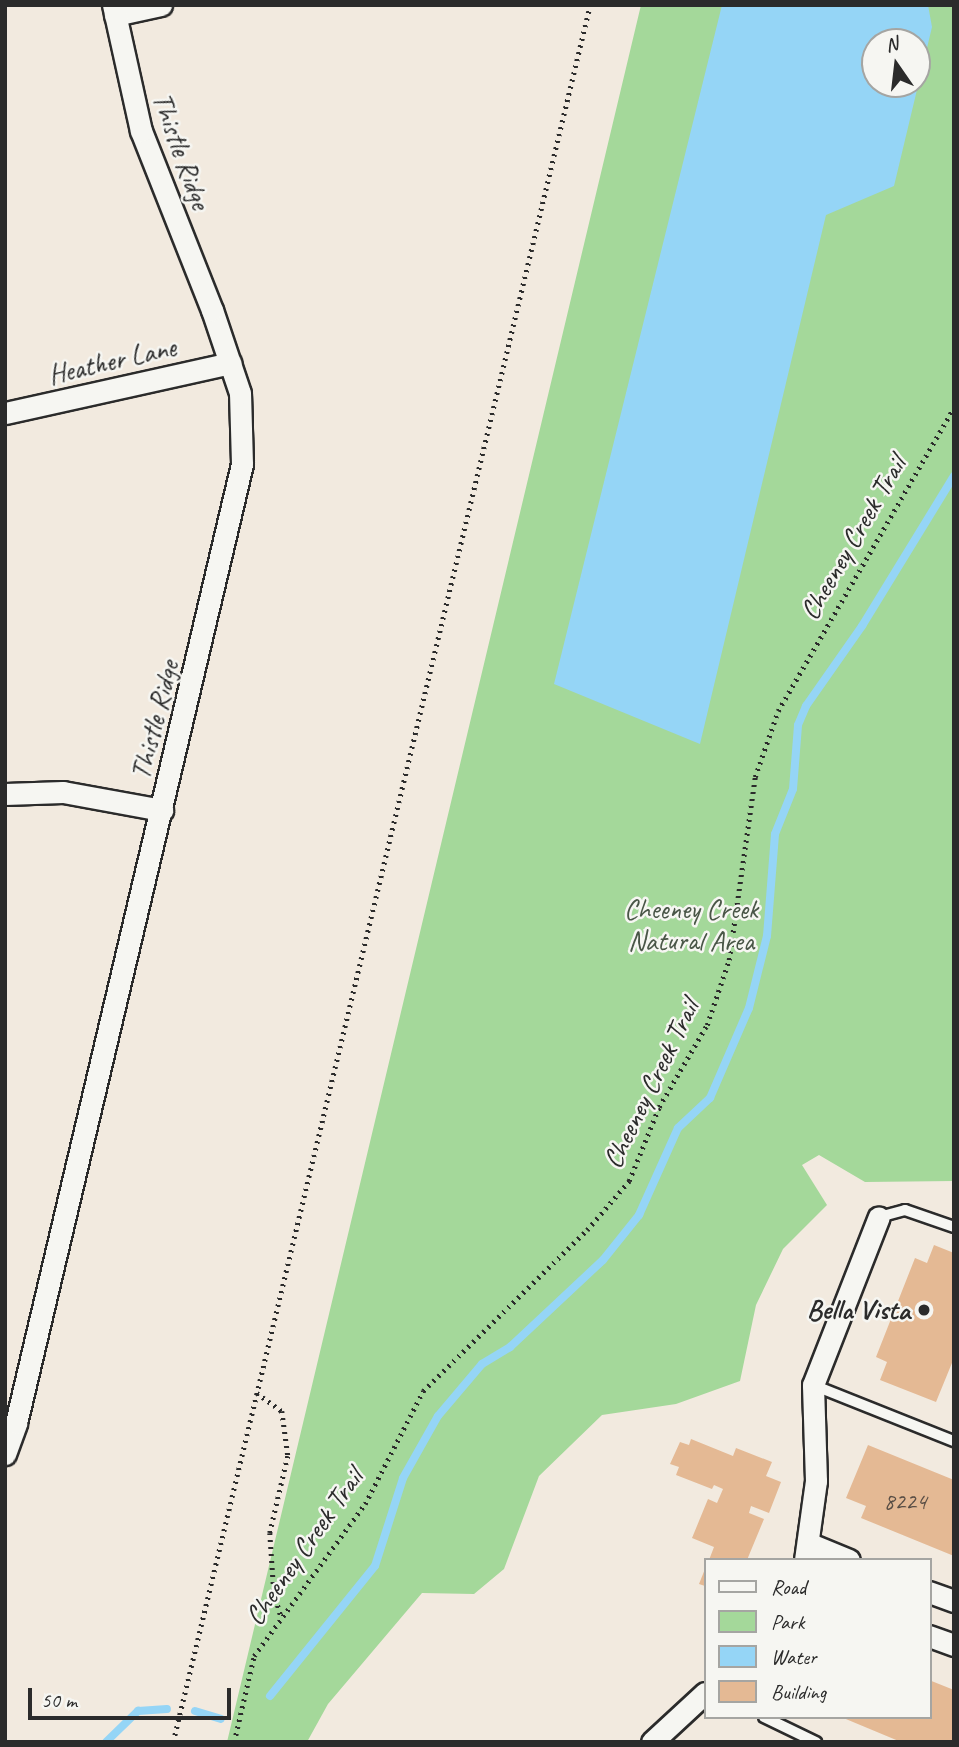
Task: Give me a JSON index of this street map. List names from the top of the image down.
{
  "streets": {
    "street": ["Thistle Ridge", "Heather Lane"],
    "path": ["Cheeney Creek Trail"]
  },
  "crossings": [
    ["Thistle Ridge", "Heather Lane"]
  ],
  "parks": ["Cheeney Creek Natural Area"],
  "places": ["Bella Vista"],
  "house_numbers": ["8224"],
  "legend": [
    "Road",
    "Park",
    "Water",
    "Building"
  ],
  "scale_bar": "50 m",
  "north": "top"
}
